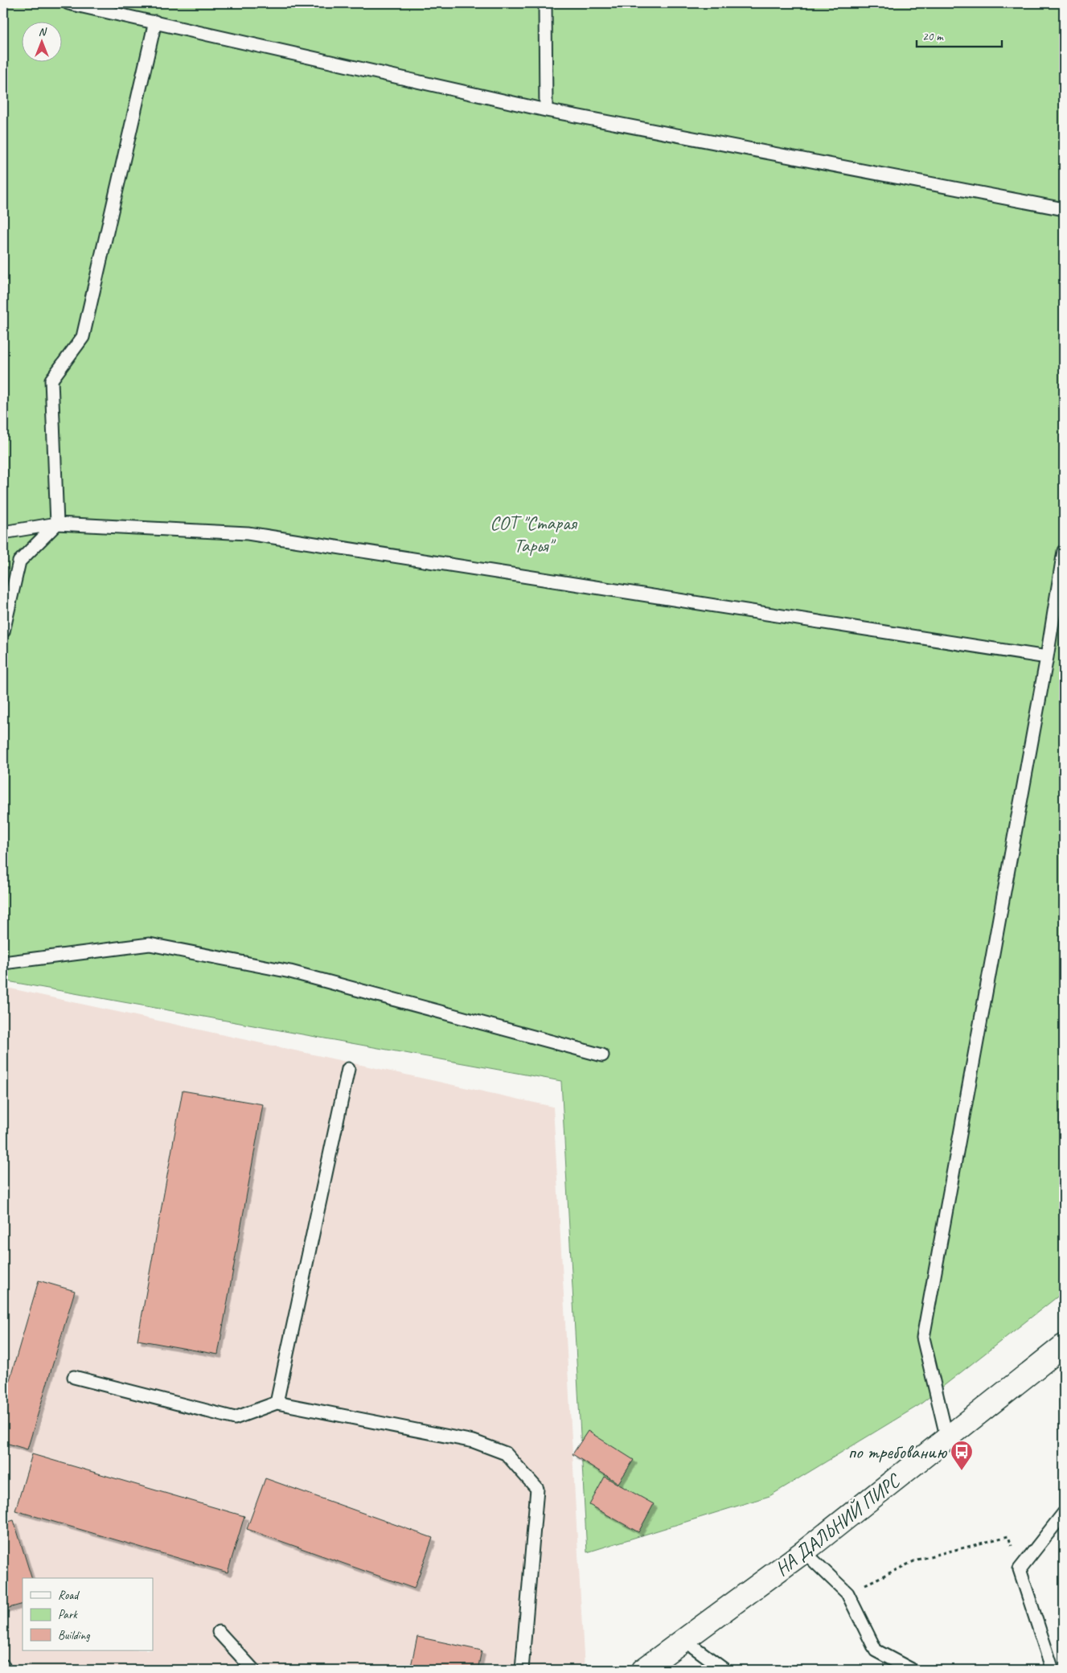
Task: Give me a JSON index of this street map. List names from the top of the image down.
{
  "streets": {
    "street": ["НА ДАЛЬНИЙ ПИРС"]
  },
  "parks": ["СОТ \"Старая Тарья\""],
  "places": {
    "bus stop": ["по требованию"]
  },
  "legend": ["Road", "Park", "Building"],
  "scale_bar": "20 m",
  "north": "top"
}
